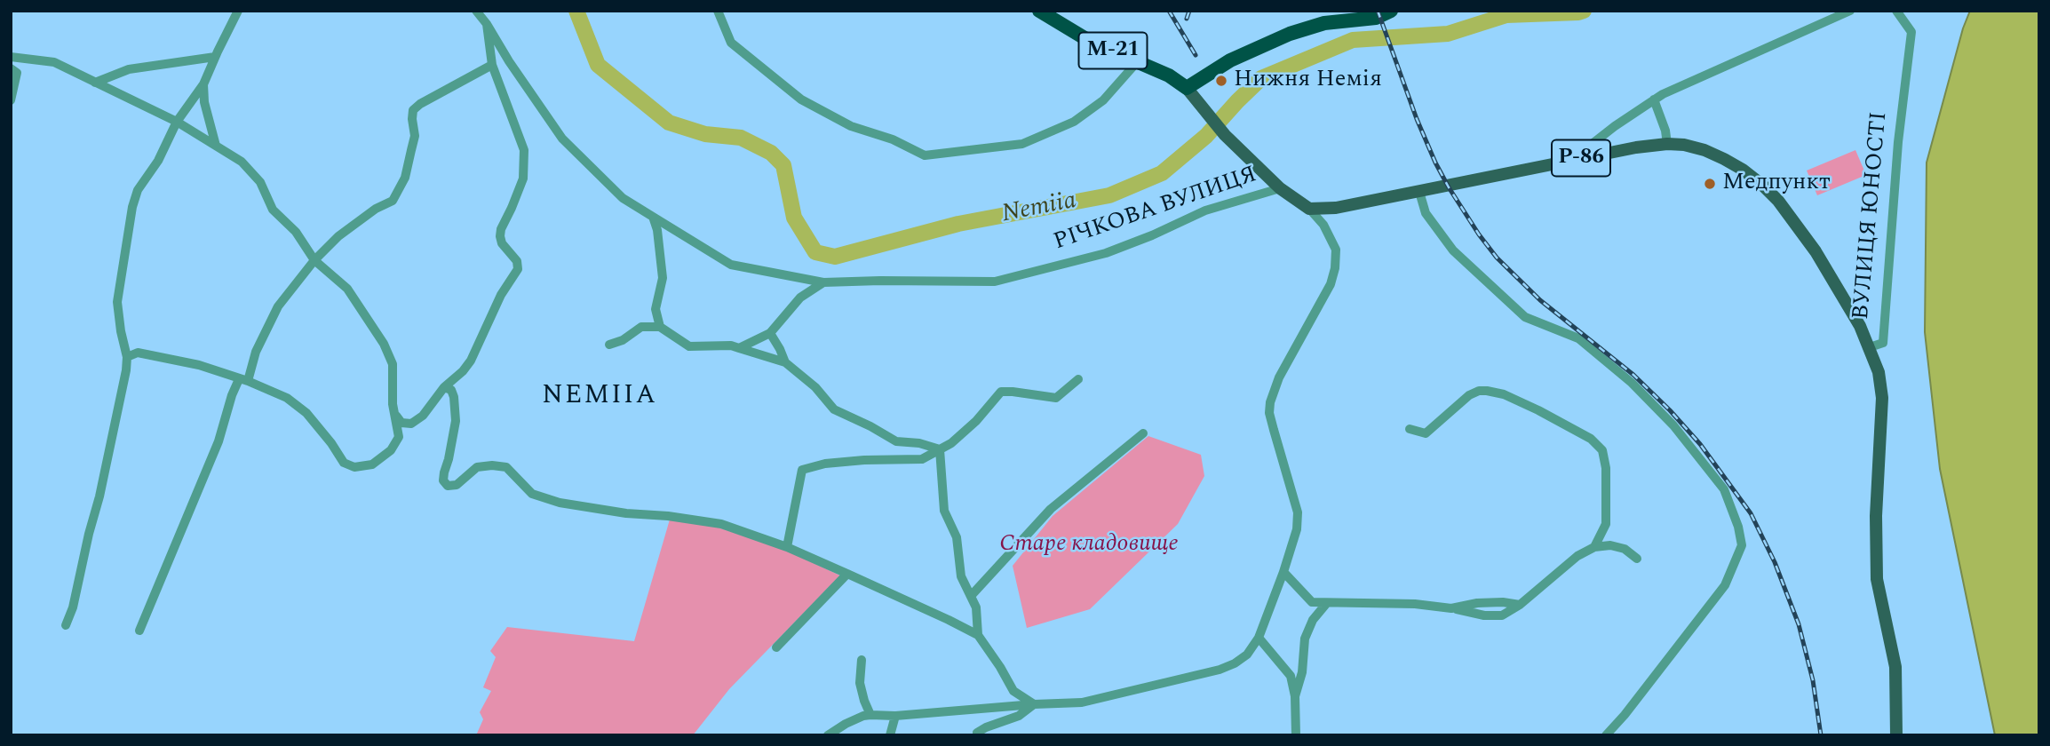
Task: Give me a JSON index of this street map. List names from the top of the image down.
{
  "streets": {
    "highway": ["М-21"],
    "main road": ["Р-86", "ВУЛИЦЯ ЮНОСТІ"],
    "street": ["РІЧКОВА ВУЛИЦЯ"]
  },
  "crossings": [
    ["Р-86", "ВУЛИЦЯ ЮНОСТІ"]
  ],
  "districts": ["NEMIIA"],
  "water": ["Nemiia"],
  "parks": ["Старе кладовище"],
  "places": ["Нижня Немія", "Медпункт"]
}
